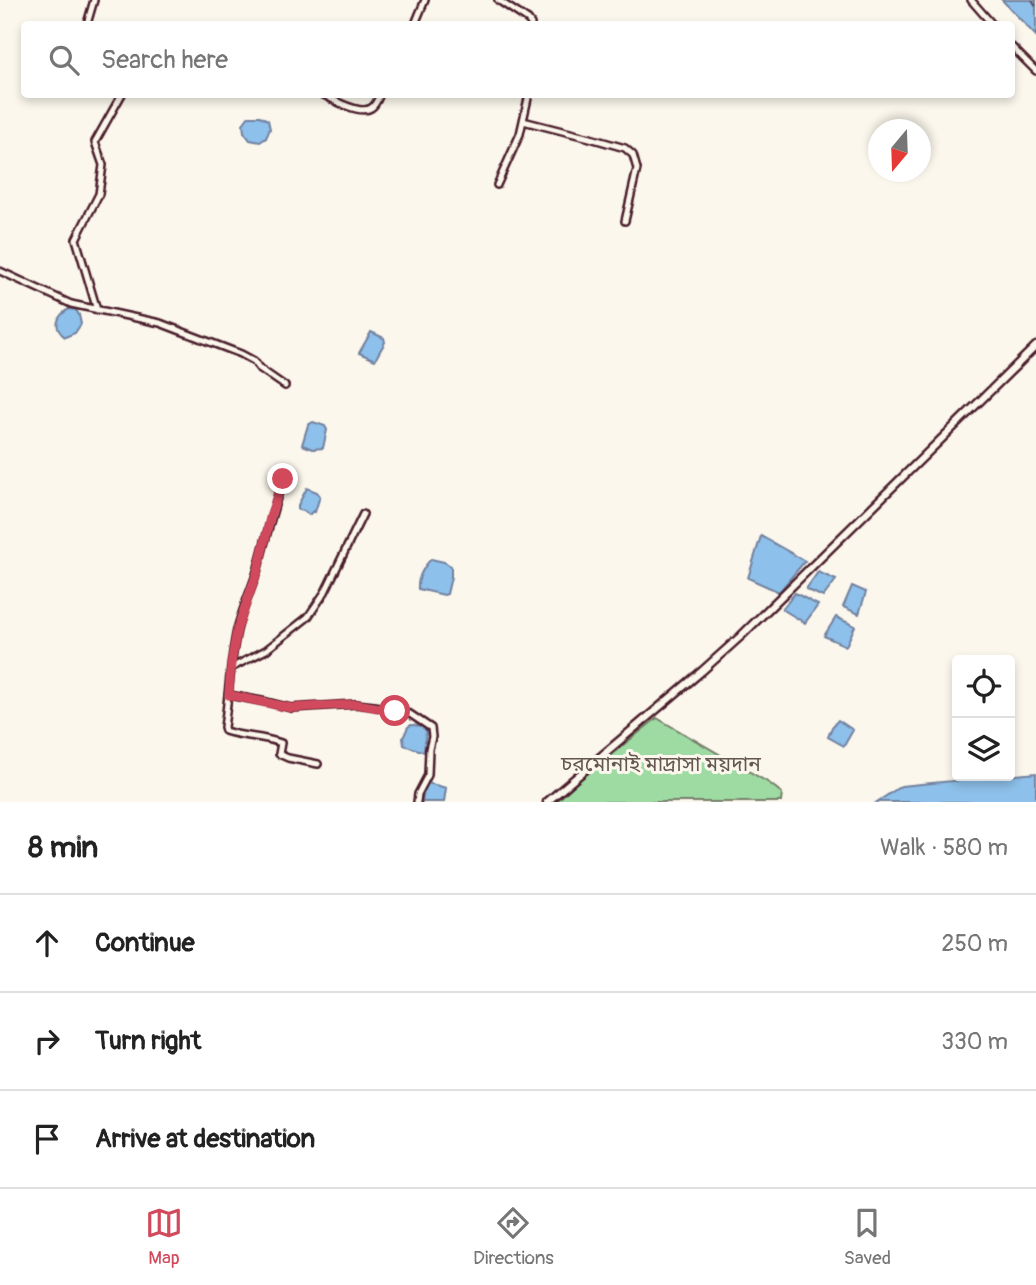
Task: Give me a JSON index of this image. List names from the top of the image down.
{
  "parks": ["চরমোনাই মাদ্রাসা ময়দান"],
  "north": "bottom",
  "page": {
    "search": "Search here",
    "heading": ["8 min", "Walk · 580 m"],
    "list": [
      ["Continue", "250 m"],
      ["Turn right", "330 m"],
      "Arrive at destination"
    ],
    "nav": ["Map", "Directions", "Saved"]
  }
}
